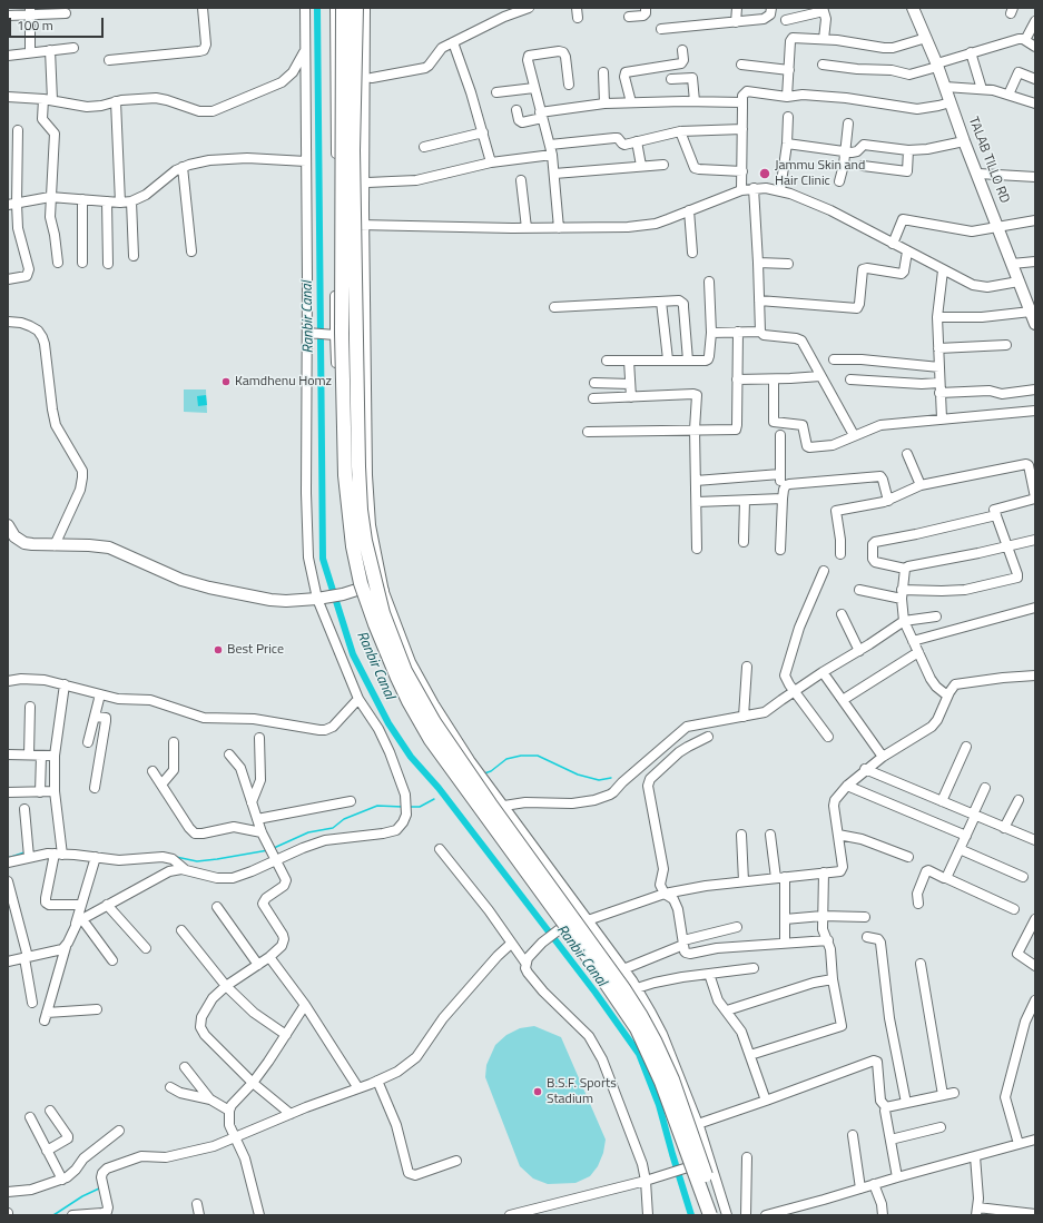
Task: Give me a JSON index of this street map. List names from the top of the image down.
{
  "streets": {
    "main road": ["TALAB TILLO RD"]
  },
  "water": ["Ranbir Canal"],
  "places": [
    "Jammu Skin and Hair Clinic",
    "Kamdhenu Homz",
    "Best Price",
    "B.S.F. Sports Stadium"
  ],
  "scale_bar": "100 m"
}
